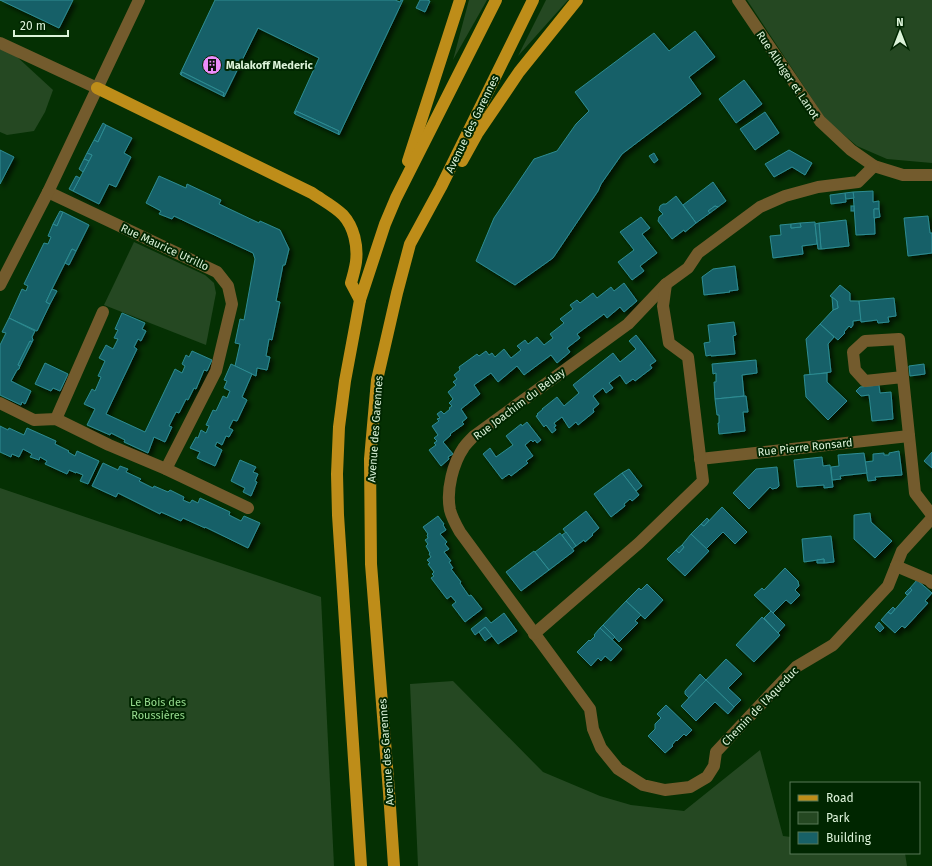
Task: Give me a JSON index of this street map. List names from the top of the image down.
{
  "streets": {
    "main road": ["Avenue des Garennes"],
    "street": [
      "Rue Allviger et Lanot",
      "Rue Maurice Utrillo",
      "Rue Joachim du Bellay",
      "Rue Pierre Ronsard",
      "Chemin de l'Aqueduc"
    ]
  },
  "crossings": [
    ["Rue Allviger et Lanot", "Rue Joachim du Bellay"],
    ["Rue Joachim du Bellay", "Chemin de l'Aqueduc"]
  ],
  "parks": ["Le Bois des Roussières"],
  "places": {
    "building": ["Malakoff Mederic"]
  },
  "legend": ["Road", "Park", "Building"],
  "scale_bar": "20 m",
  "north": "top"
}
